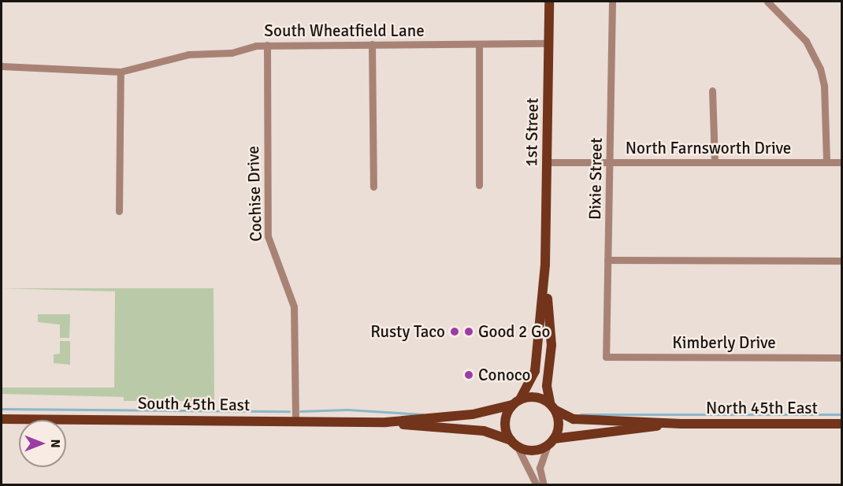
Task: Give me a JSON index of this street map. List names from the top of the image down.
{
  "streets": {
    "main road": ["1st Street", "South 45th East", "North 45th East"],
    "street": [
      "South Wheatfield Lane",
      "North Farnsworth Drive",
      "Dixie Street",
      "Cochise Drive",
      "Kimberly Drive"
    ]
  },
  "crossings": [
    ["South Wheatfield Lane", "1st Street"],
    ["South Wheatfield Lane", "Cochise Drive"],
    ["1st Street", "North Farnsworth Drive"],
    ["North Farnsworth Drive", "Dixie Street"],
    ["Dixie Street", "Kimberly Drive"],
    ["Cochise Drive", "South 45th East"],
    ["South 45th East", "North 45th East"]
  ],
  "places": ["Rusty Taco", "Good 2 Go", "Conoco"],
  "north": "right"
}
